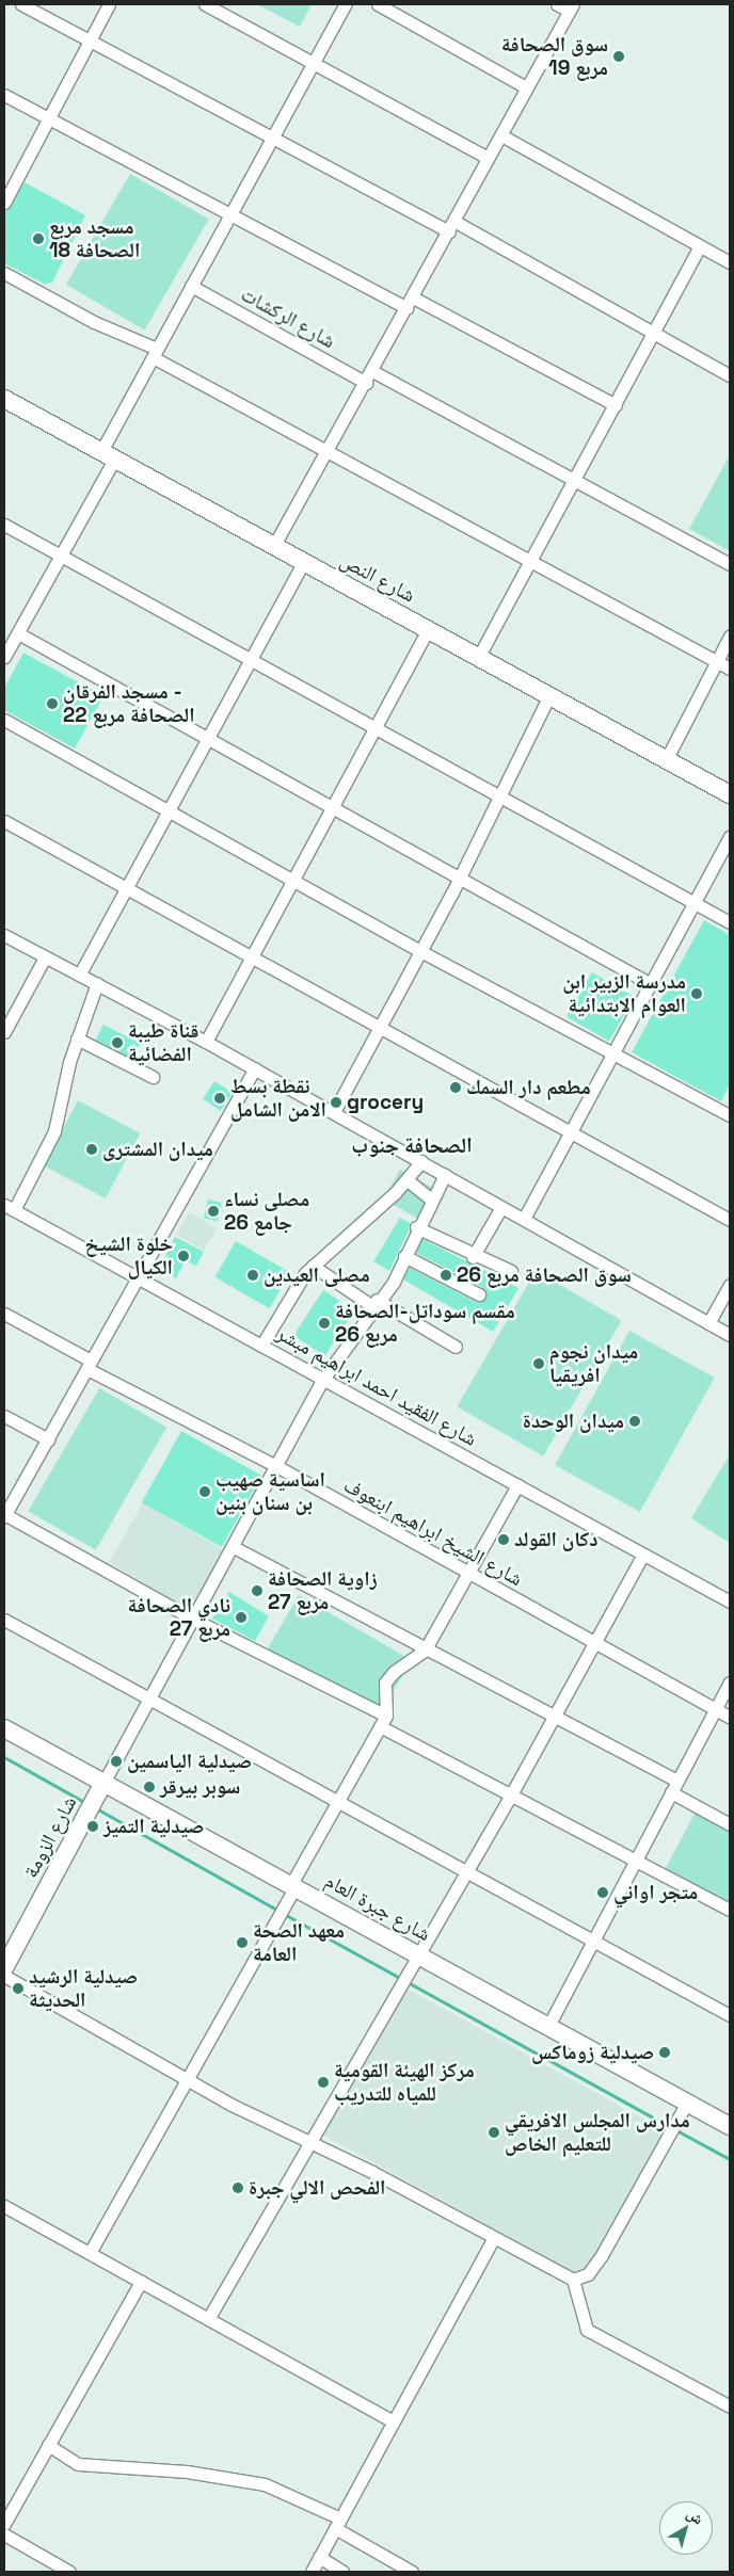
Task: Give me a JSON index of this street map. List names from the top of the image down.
{
  "streets": {
    "street": [
      "شارع الركشات",
      "شارع النص",
      "شارع الفقيد احمد ابراهيم مبشر",
      "شارع الشيخ ابراهيم ابنعوف",
      "شارع الزومة",
      "شارع جبرة العام"
    ]
  },
  "crossings": [
    ["شارع الزومة", "شارع جبرة العام"]
  ],
  "districts": ["الصحافة جنوب"],
  "places": [
    "سوق الصحافة مربع 19",
    "مسجد مربع 18 الصحافة",
    "مسجد الفرقان - الصحافة مربع 22",
    "مدرسة الزبير ابن العوام الابتدائية",
    "قناة طيبة الفضائية",
    "مطعم دار السمك",
    "نقطة بسط الامن الشامل",
    "grocery",
    "ميدان المشترى",
    "مصلى نساء جامع 26",
    "خلوة الشيخ الكيال",
    "مصلى العيدين",
    "سوق الصحافة مربع 26",
    "مقسم سوداتل-الصحافة مربع 26",
    "ميدان نجوم افريقيا",
    "ميدان الوحدة",
    "اساسية صهيب بن سنان بنين",
    "دكان القولد",
    "زاوية الصحافة مربع 27",
    "نادي الصحافة مربع 27",
    "صيدلية الياسمين",
    "سوبر بيرقر",
    "صيدلية التميز",
    "متجر اواني",
    "معهد الصحة العامة",
    "صيدلية الرشيد الحديثة",
    "صيدلية زوماكس",
    "مركز الهيئة القومية للمياه للتدريب",
    "مدارس المجلس الافريقي للتعليم الخاص",
    "الفحص الالي جبرة"
  ],
  "north": "top right"
}
